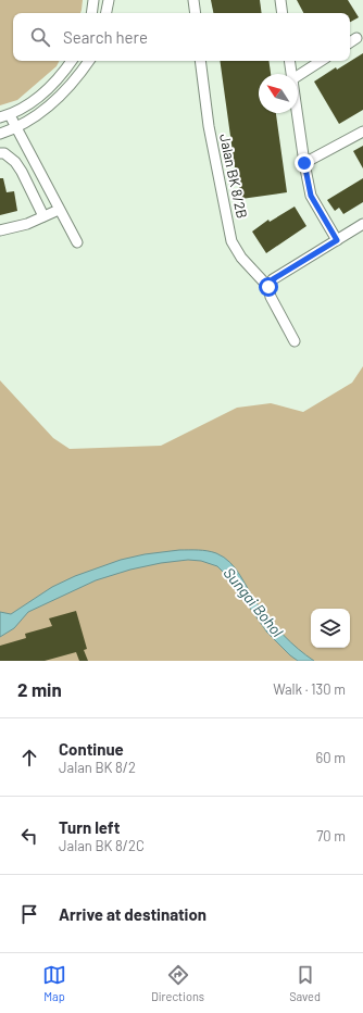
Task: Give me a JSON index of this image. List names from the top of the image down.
{
  "streets": {
    "street": ["Jalan BK 8/2B"]
  },
  "water": ["Sungai Bohol"],
  "north": "top left",
  "page": {
    "search": "Search here",
    "heading": ["2 min", "Walk · 130 m"],
    "list": [
      ["Continue", "Jalan BK 8/2", "60 m"],
      ["Turn left", "Jalan BK 8/2C", "70 m"],
      "Arrive at destination"
    ],
    "nav": ["Map", "Directions", "Saved"]
  }
}
